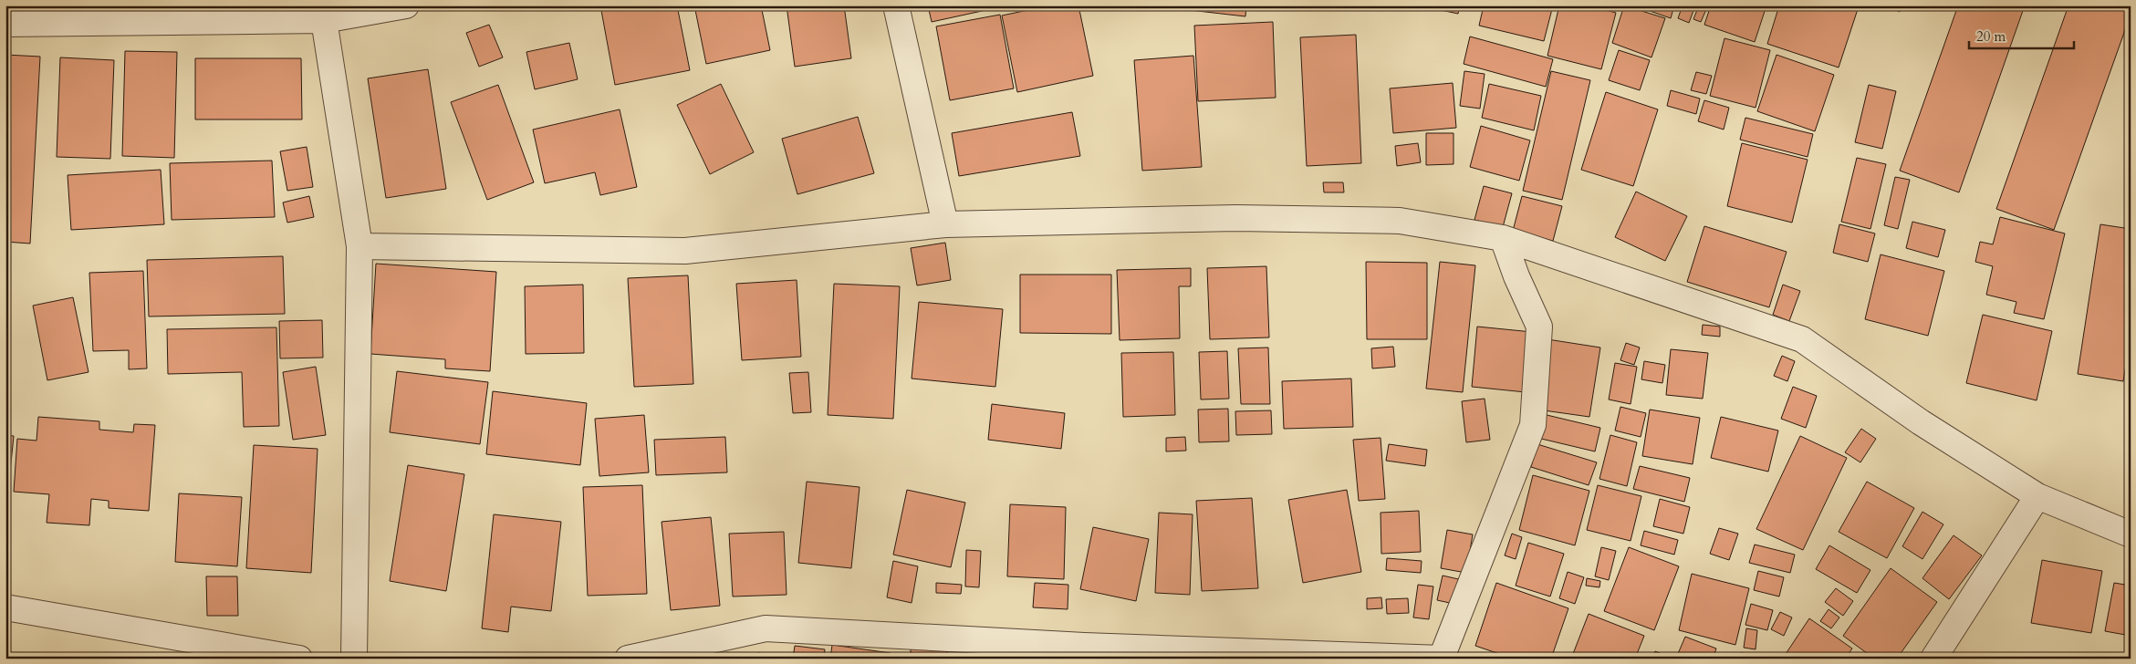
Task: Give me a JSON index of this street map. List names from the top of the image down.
{
  "scale_bar": "20 m"
}
